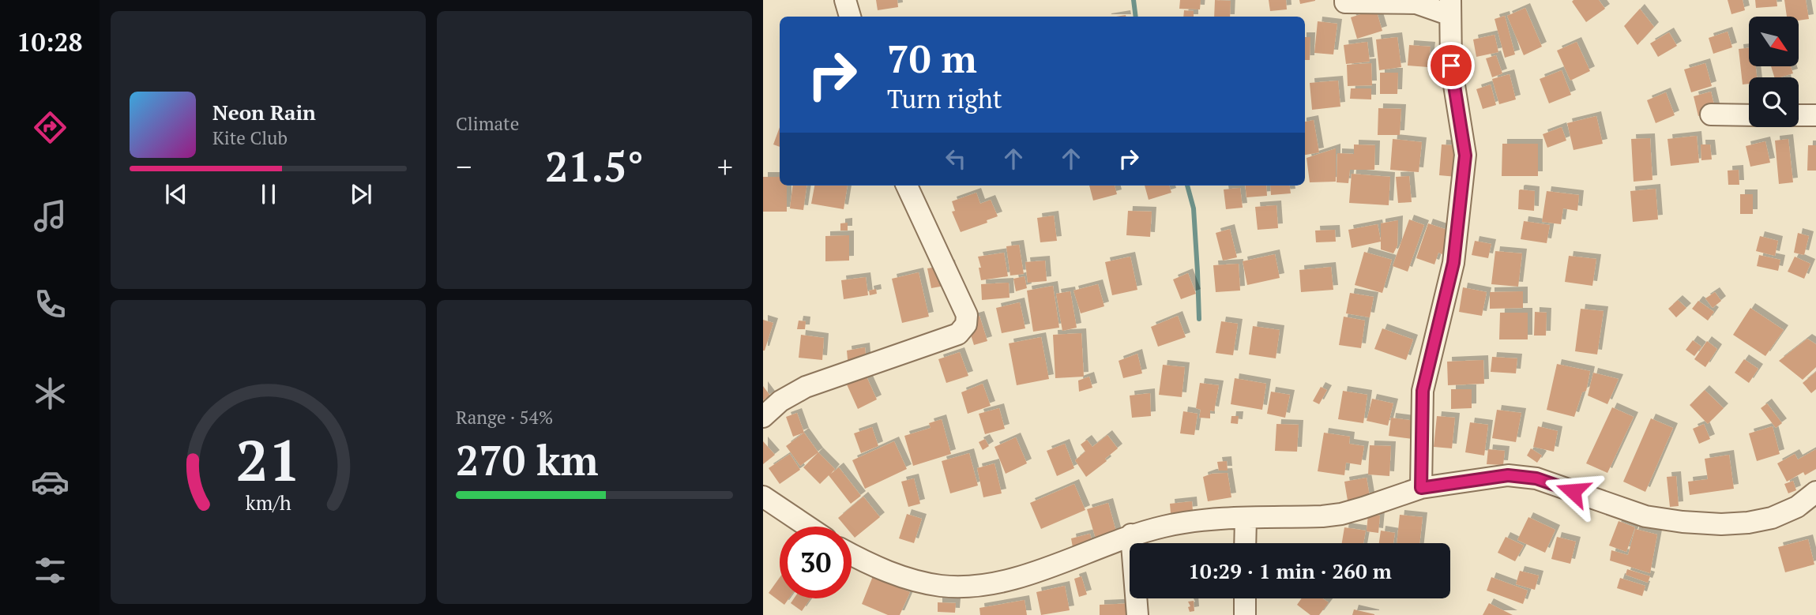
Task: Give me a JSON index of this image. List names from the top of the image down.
{
  "north": "bottom right",
  "page": {
    "tabs": "10:28",
    "tile": [
      "Climate",
      ["Range · 54%", "270 km"]
    ],
    "turn": ["70 m", "Turn right"],
    "song": ["Neon Rain", "Kite Club"],
    "heat": ["−", "21.5°", "+"],
    "limit": "30",
    "trip": "10:29 · 1 min · 260 m",
    "gauge": ["21", "km/h"]
  }
}
